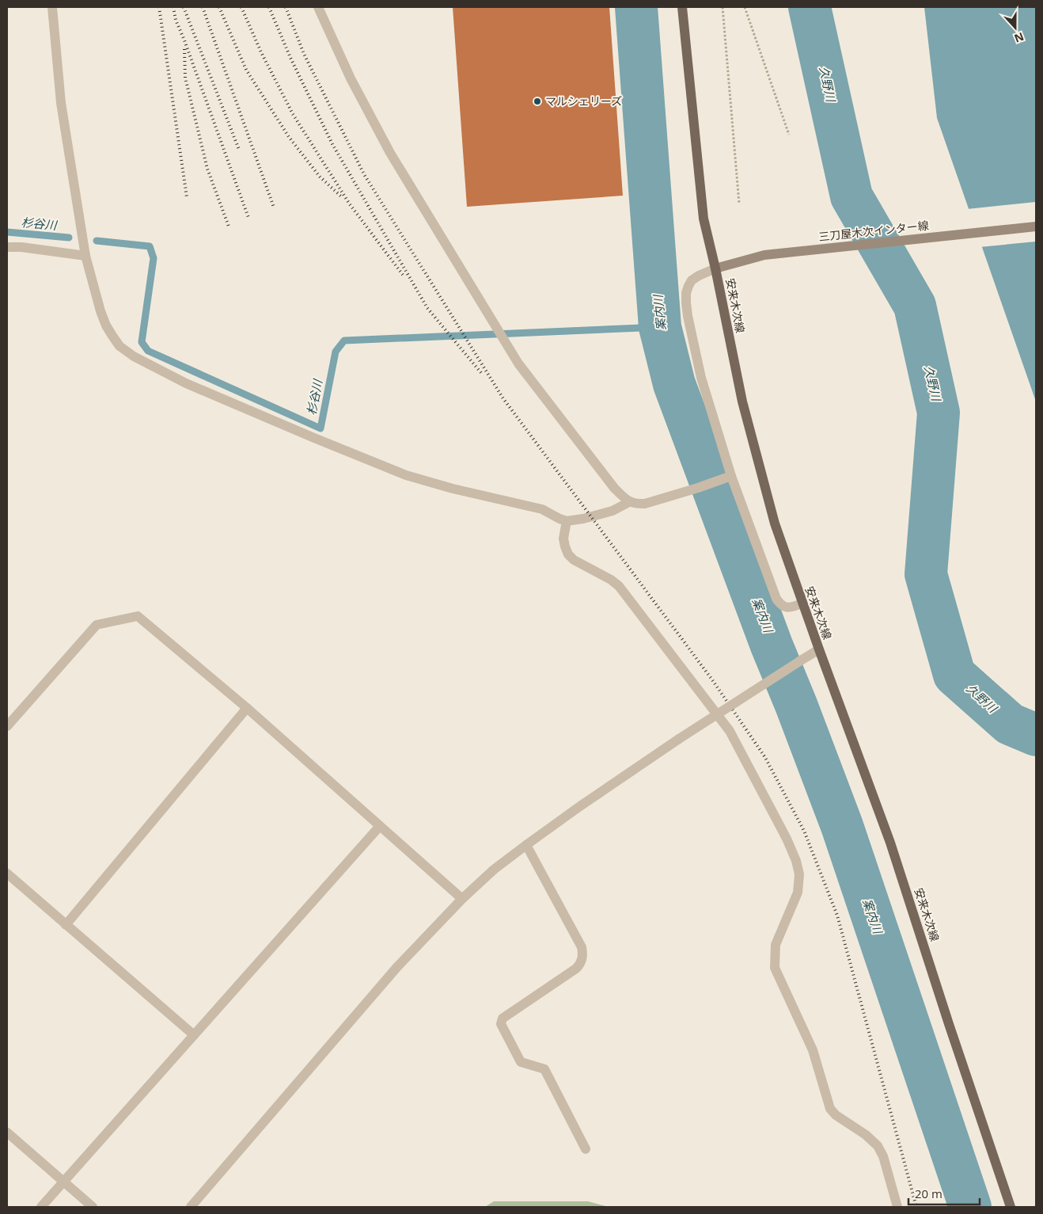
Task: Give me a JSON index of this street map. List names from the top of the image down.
{
  "streets": {
    "main road": ["三刀屋木次インター線", "安来木次線"]
  },
  "crossings": [
    ["三刀屋木次インター線", "安来木次線"]
  ],
  "water": ["久野川", "杉谷川", "案内川"],
  "places": ["マルシェリーズ"],
  "scale_bar": "20 m",
  "north": "bottom"
}
